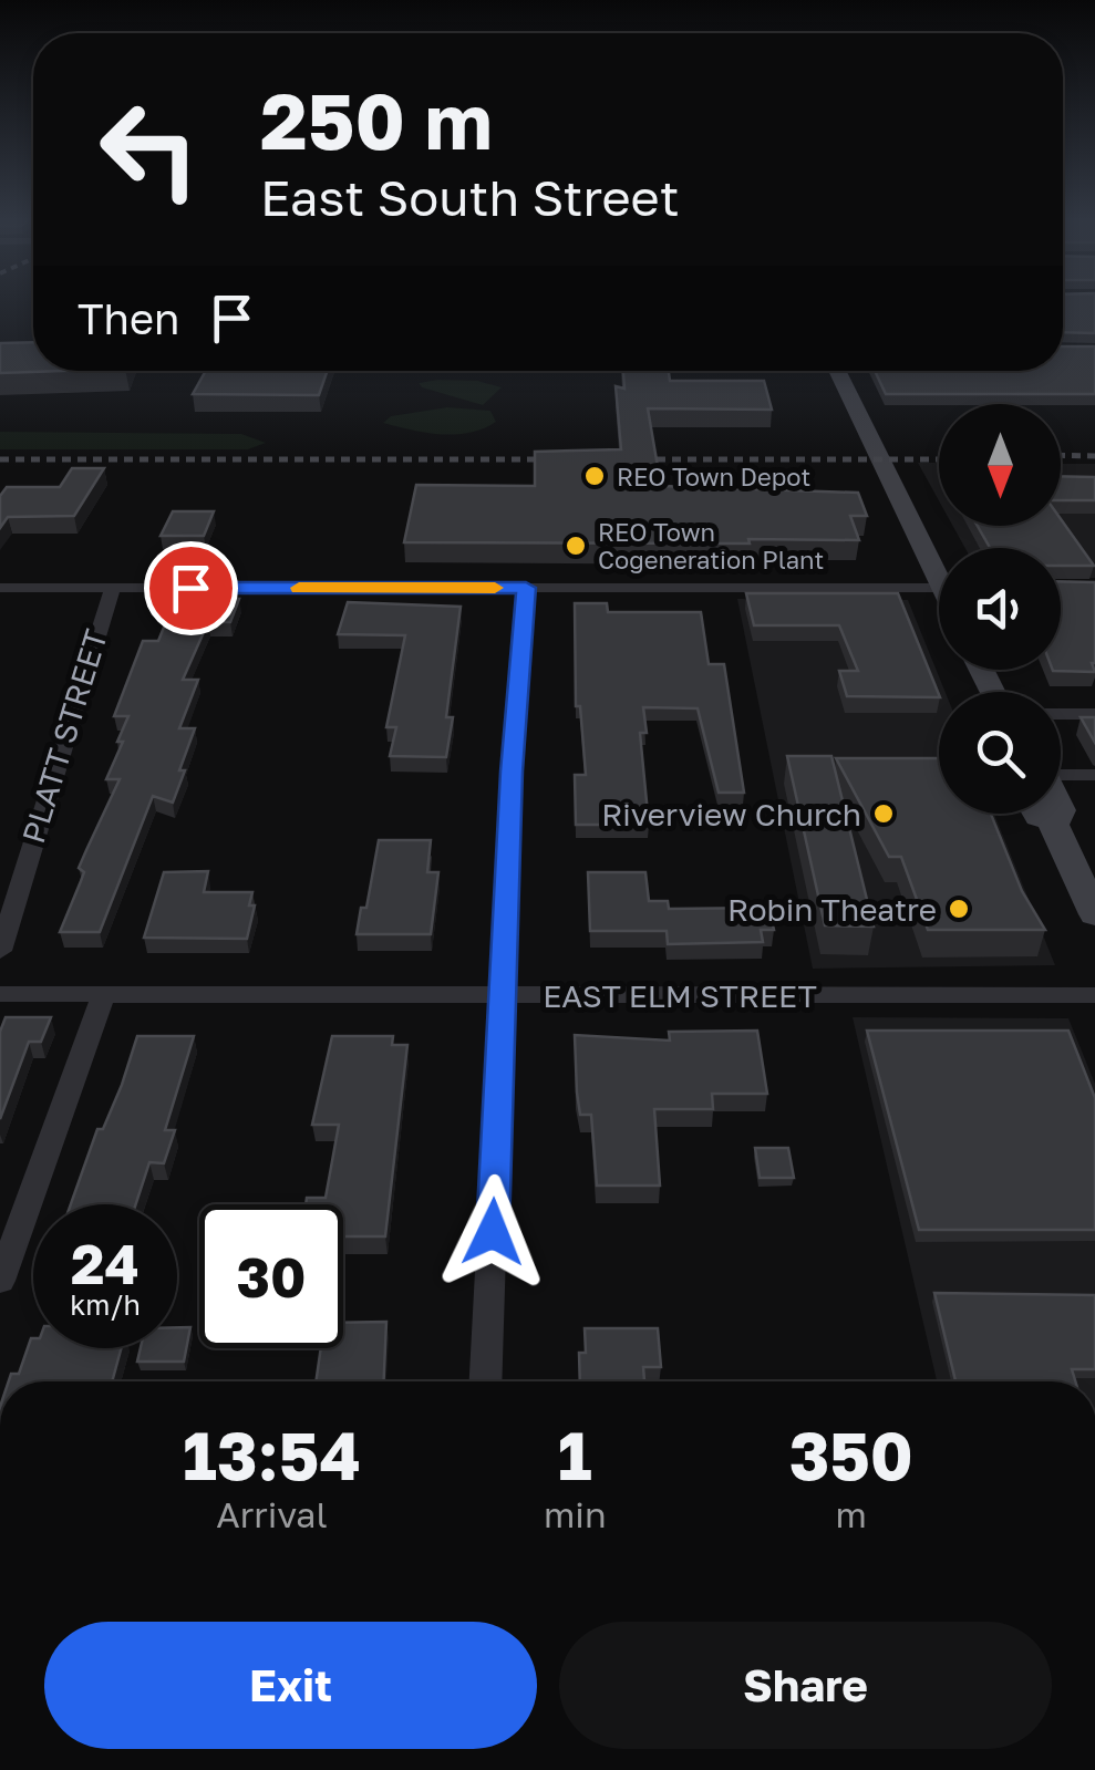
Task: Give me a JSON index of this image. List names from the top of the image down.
{
  "streets": {
    "street": ["PLATT STREET", "EAST ELM STREET"]
  },
  "places": [
    "REO Town Depot",
    "REO Town Cogeneration Plant",
    "Riverview Church",
    "Robin Theatre"
  ],
  "north": "bottom",
  "page": {
    "turn": ["250 m", "East South Street"],
    "then": "Then",
    "speed": "24 km/h",
    "limit": "30",
    "eta": [
      "13:54",
      "Arrival",
      "1",
      "min",
      "350",
      "m"
    ],
    "buttons": ["Exit", "Share"]
  }
}
